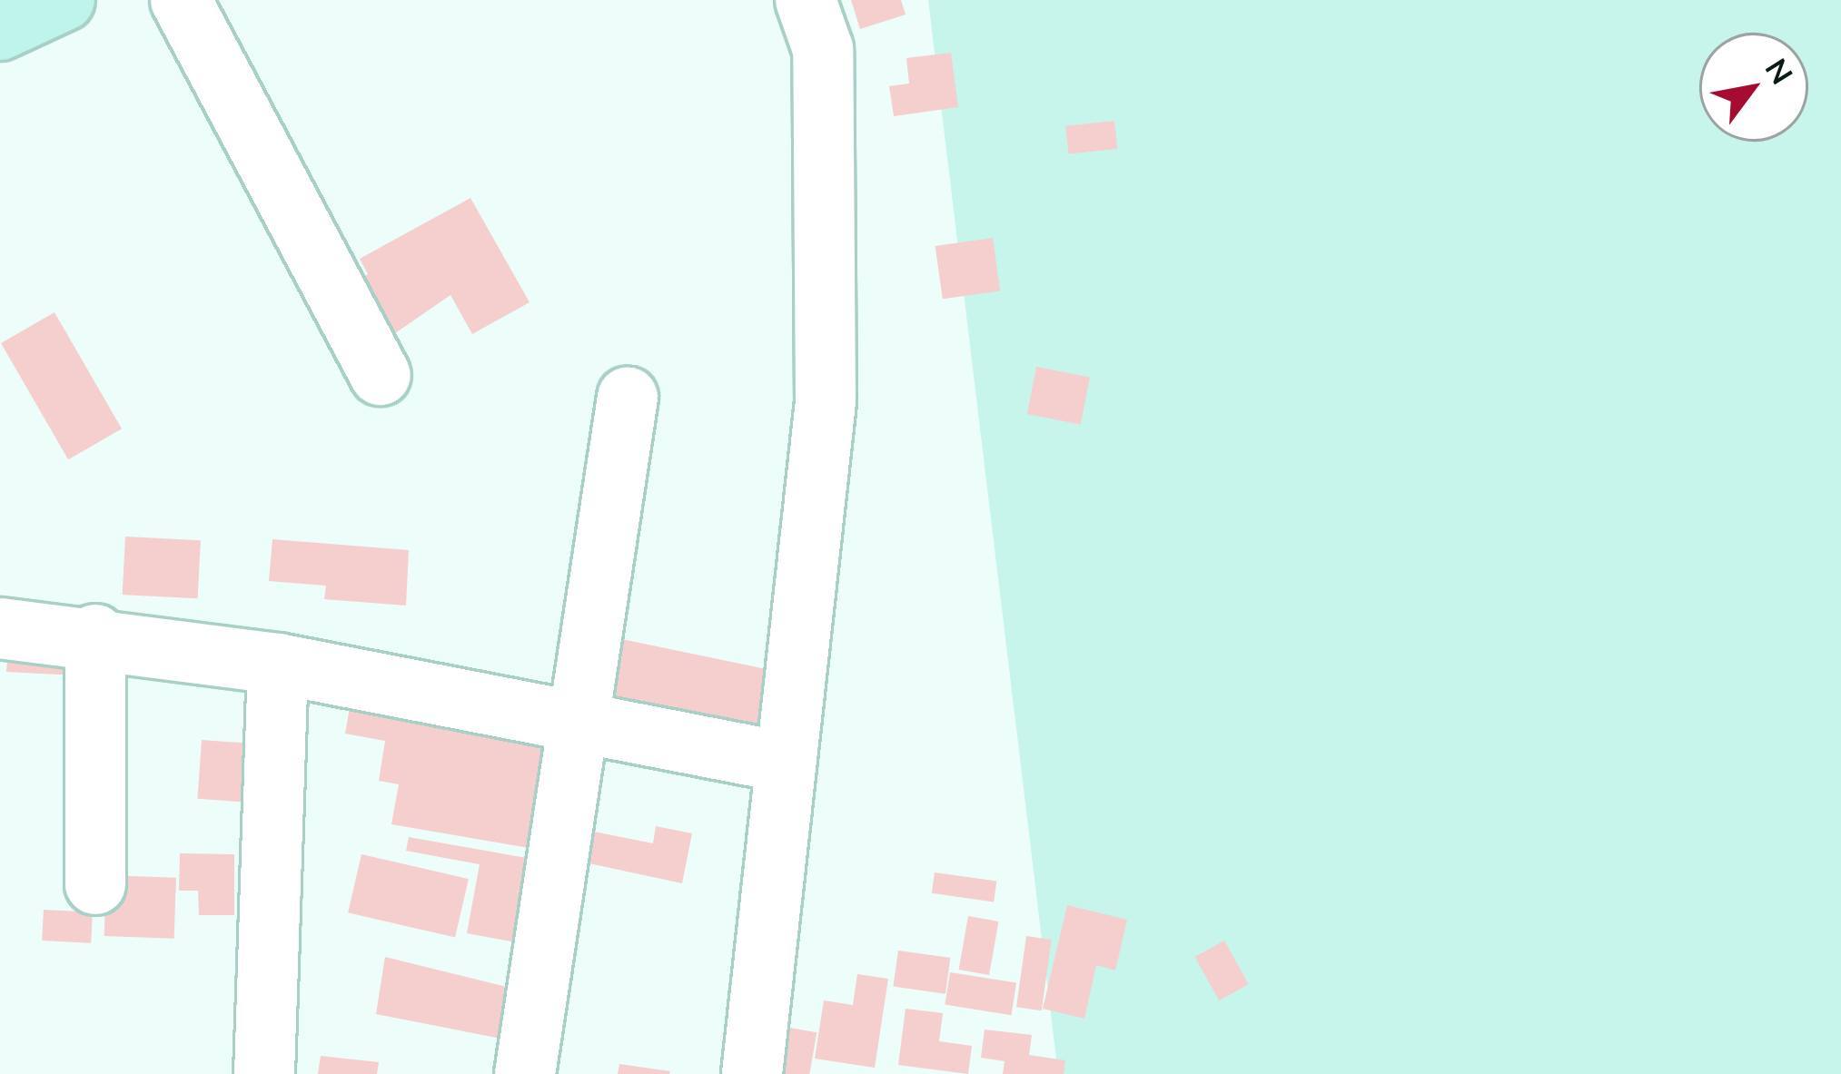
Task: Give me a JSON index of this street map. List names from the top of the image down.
{
  "north": "top right"
}
